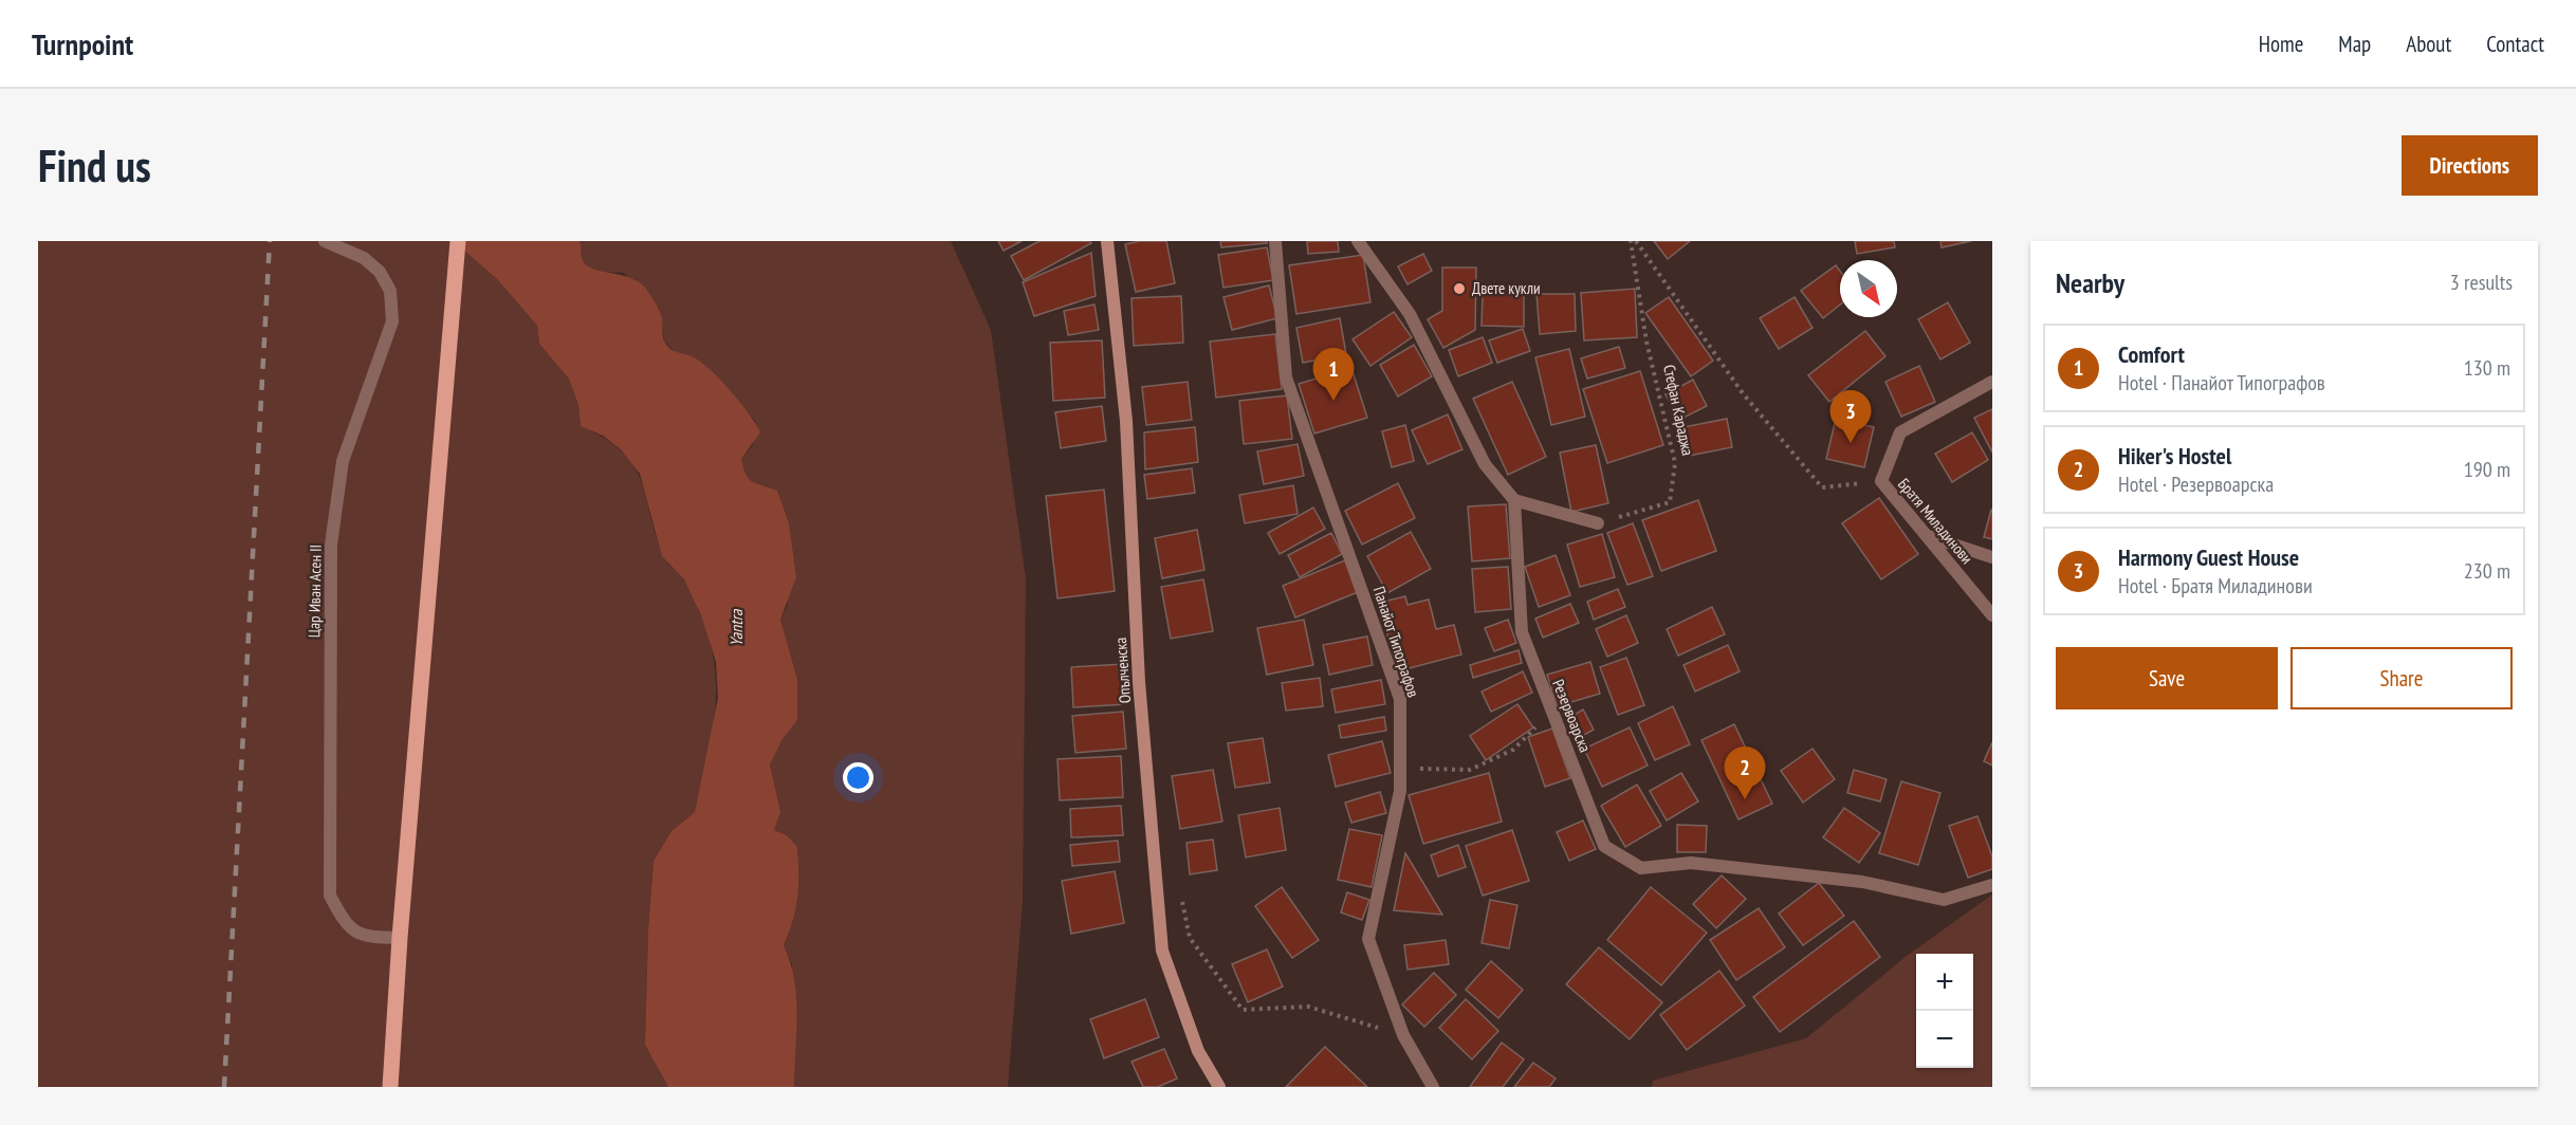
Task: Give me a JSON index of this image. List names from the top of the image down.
{
  "streets": {
    "street": [
      "Братя Миладинови",
      "Цар Иван Асен II",
      "Панайот Типографов",
      "Опълченска",
      "Резервоарска"
    ],
    "path": ["Стефан Караджа"]
  },
  "water": ["Yantra"],
  "places": ["Двете кукли"],
  "north": "bottom right",
  "page": {
    "header": "Turnpoint",
    "nav": [
      "Home",
      "Map",
      "About",
      "Contact"
    ],
    "buttons": [
      "Directions",
      ["Save", "Share"]
    ],
    "title": "Find us",
    "heading": ["Nearby", "3 results"],
    "list": [
      {
        "mark": "1",
        "name": "Comfort",
        "note": "Hotel · Панайот Типографов",
        "value": "130 m"
      },
      {
        "mark": "2",
        "name": "Hiker's Hostel",
        "note": "Hotel · Резервоарска",
        "value": "190 m"
      },
      {
        "mark": "3",
        "name": "Harmony Guest House",
        "note": "Hotel · Братя Миладинови",
        "value": "230 m"
      }
    ],
    "pins": ["1", "3", "2"],
    "map_buttons": ["+", "−"]
  }
}
